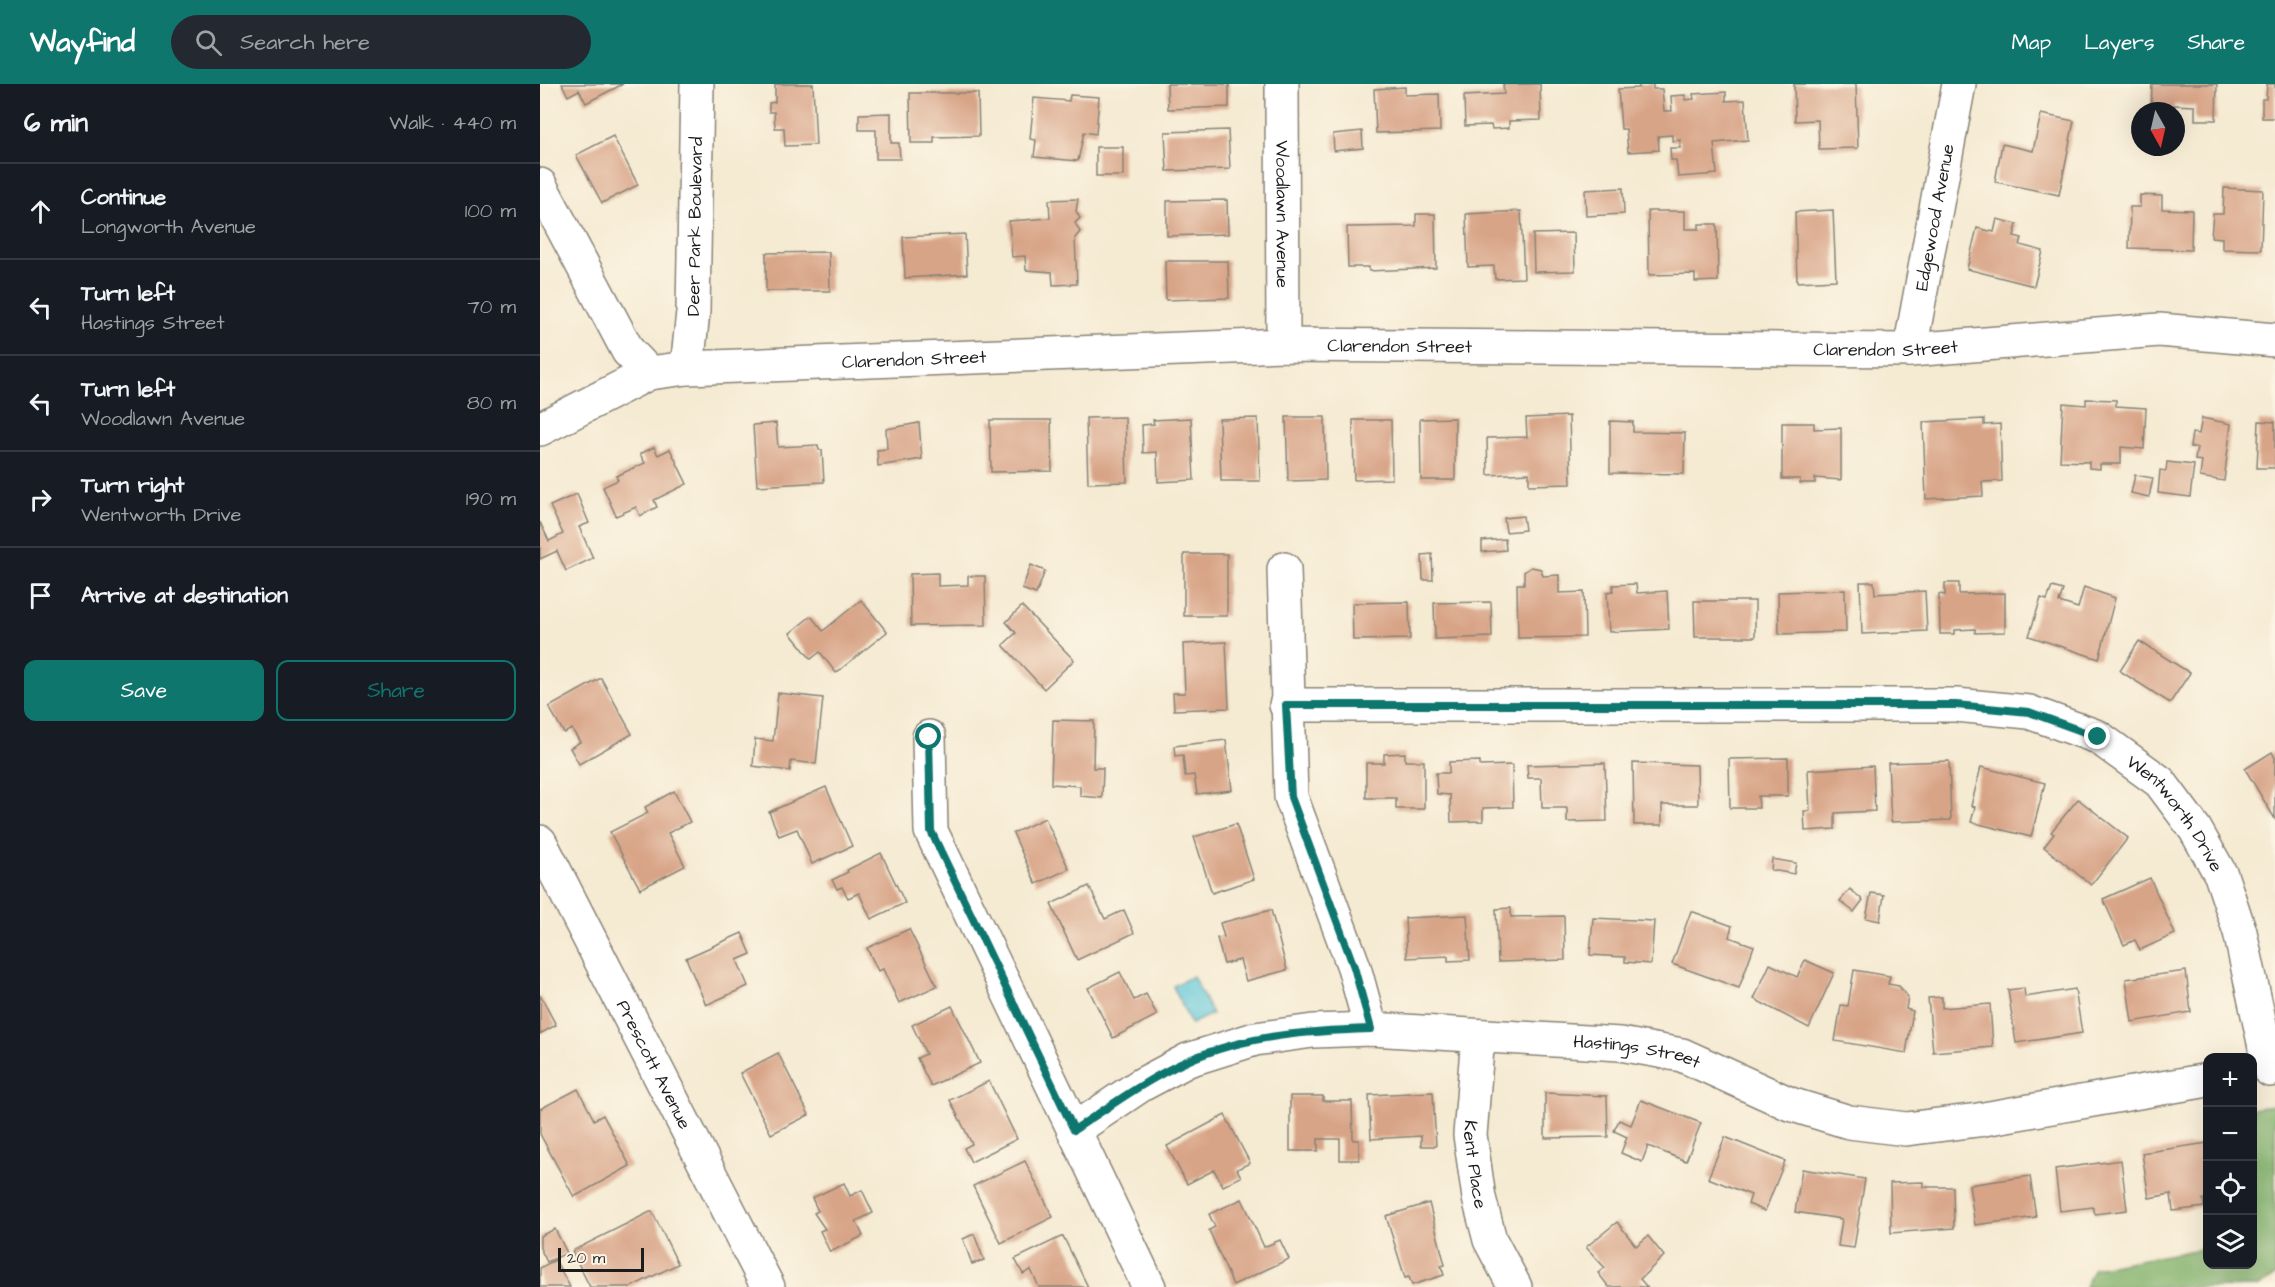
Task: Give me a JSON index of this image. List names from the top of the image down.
{
  "streets": {
    "street": [
      "Woodlawn Avenue",
      "Edgewood Avenue",
      "Deer Park Boulevard",
      "Clarendon Street",
      "Wentworth Drive",
      "Hastings Street",
      "Prescott Avenue",
      "Kent Place"
    ]
  },
  "crossings": [
    ["Woodlawn Avenue", "Clarendon Street"],
    ["Edgewood Avenue", "Clarendon Street"],
    ["Deer Park Boulevard", "Clarendon Street"],
    ["Hastings Street", "Kent Place"]
  ],
  "scale_bar": "20 m",
  "north": "bottom",
  "page": {
    "header": "Wayfind",
    "search": "Search here",
    "nav": ["Map", "Layers", "Share"],
    "heading": ["6 min", "Walk · 440 m"],
    "list": [
      ["Continue", "Longworth Avenue", "100 m"],
      ["Turn left", "Hastings Street", "70 m"],
      ["Turn left", "Woodlawn Avenue", "80 m"],
      ["Turn right", "Wentworth Drive", "190 m"],
      "Arrive at destination"
    ],
    "buttons": ["Save", "Share"],
    "map_buttons": ["+", "−"],
    "scale": "20 m"
  }
}
